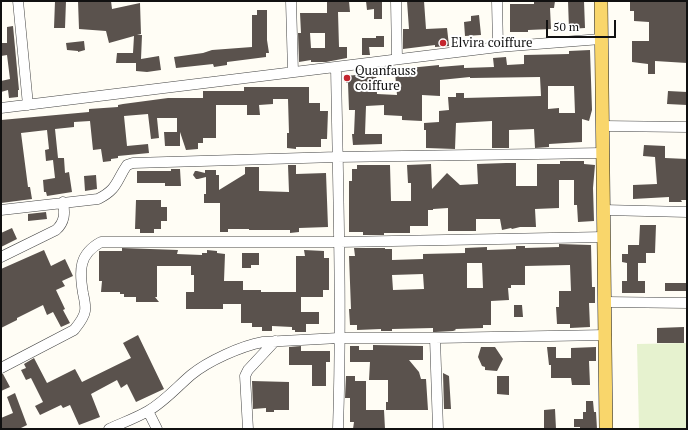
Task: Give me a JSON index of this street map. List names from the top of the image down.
{
  "places": ["Elvira coiffure", "Quanfauss coiffure"],
  "scale_bar": "50 m"
}
